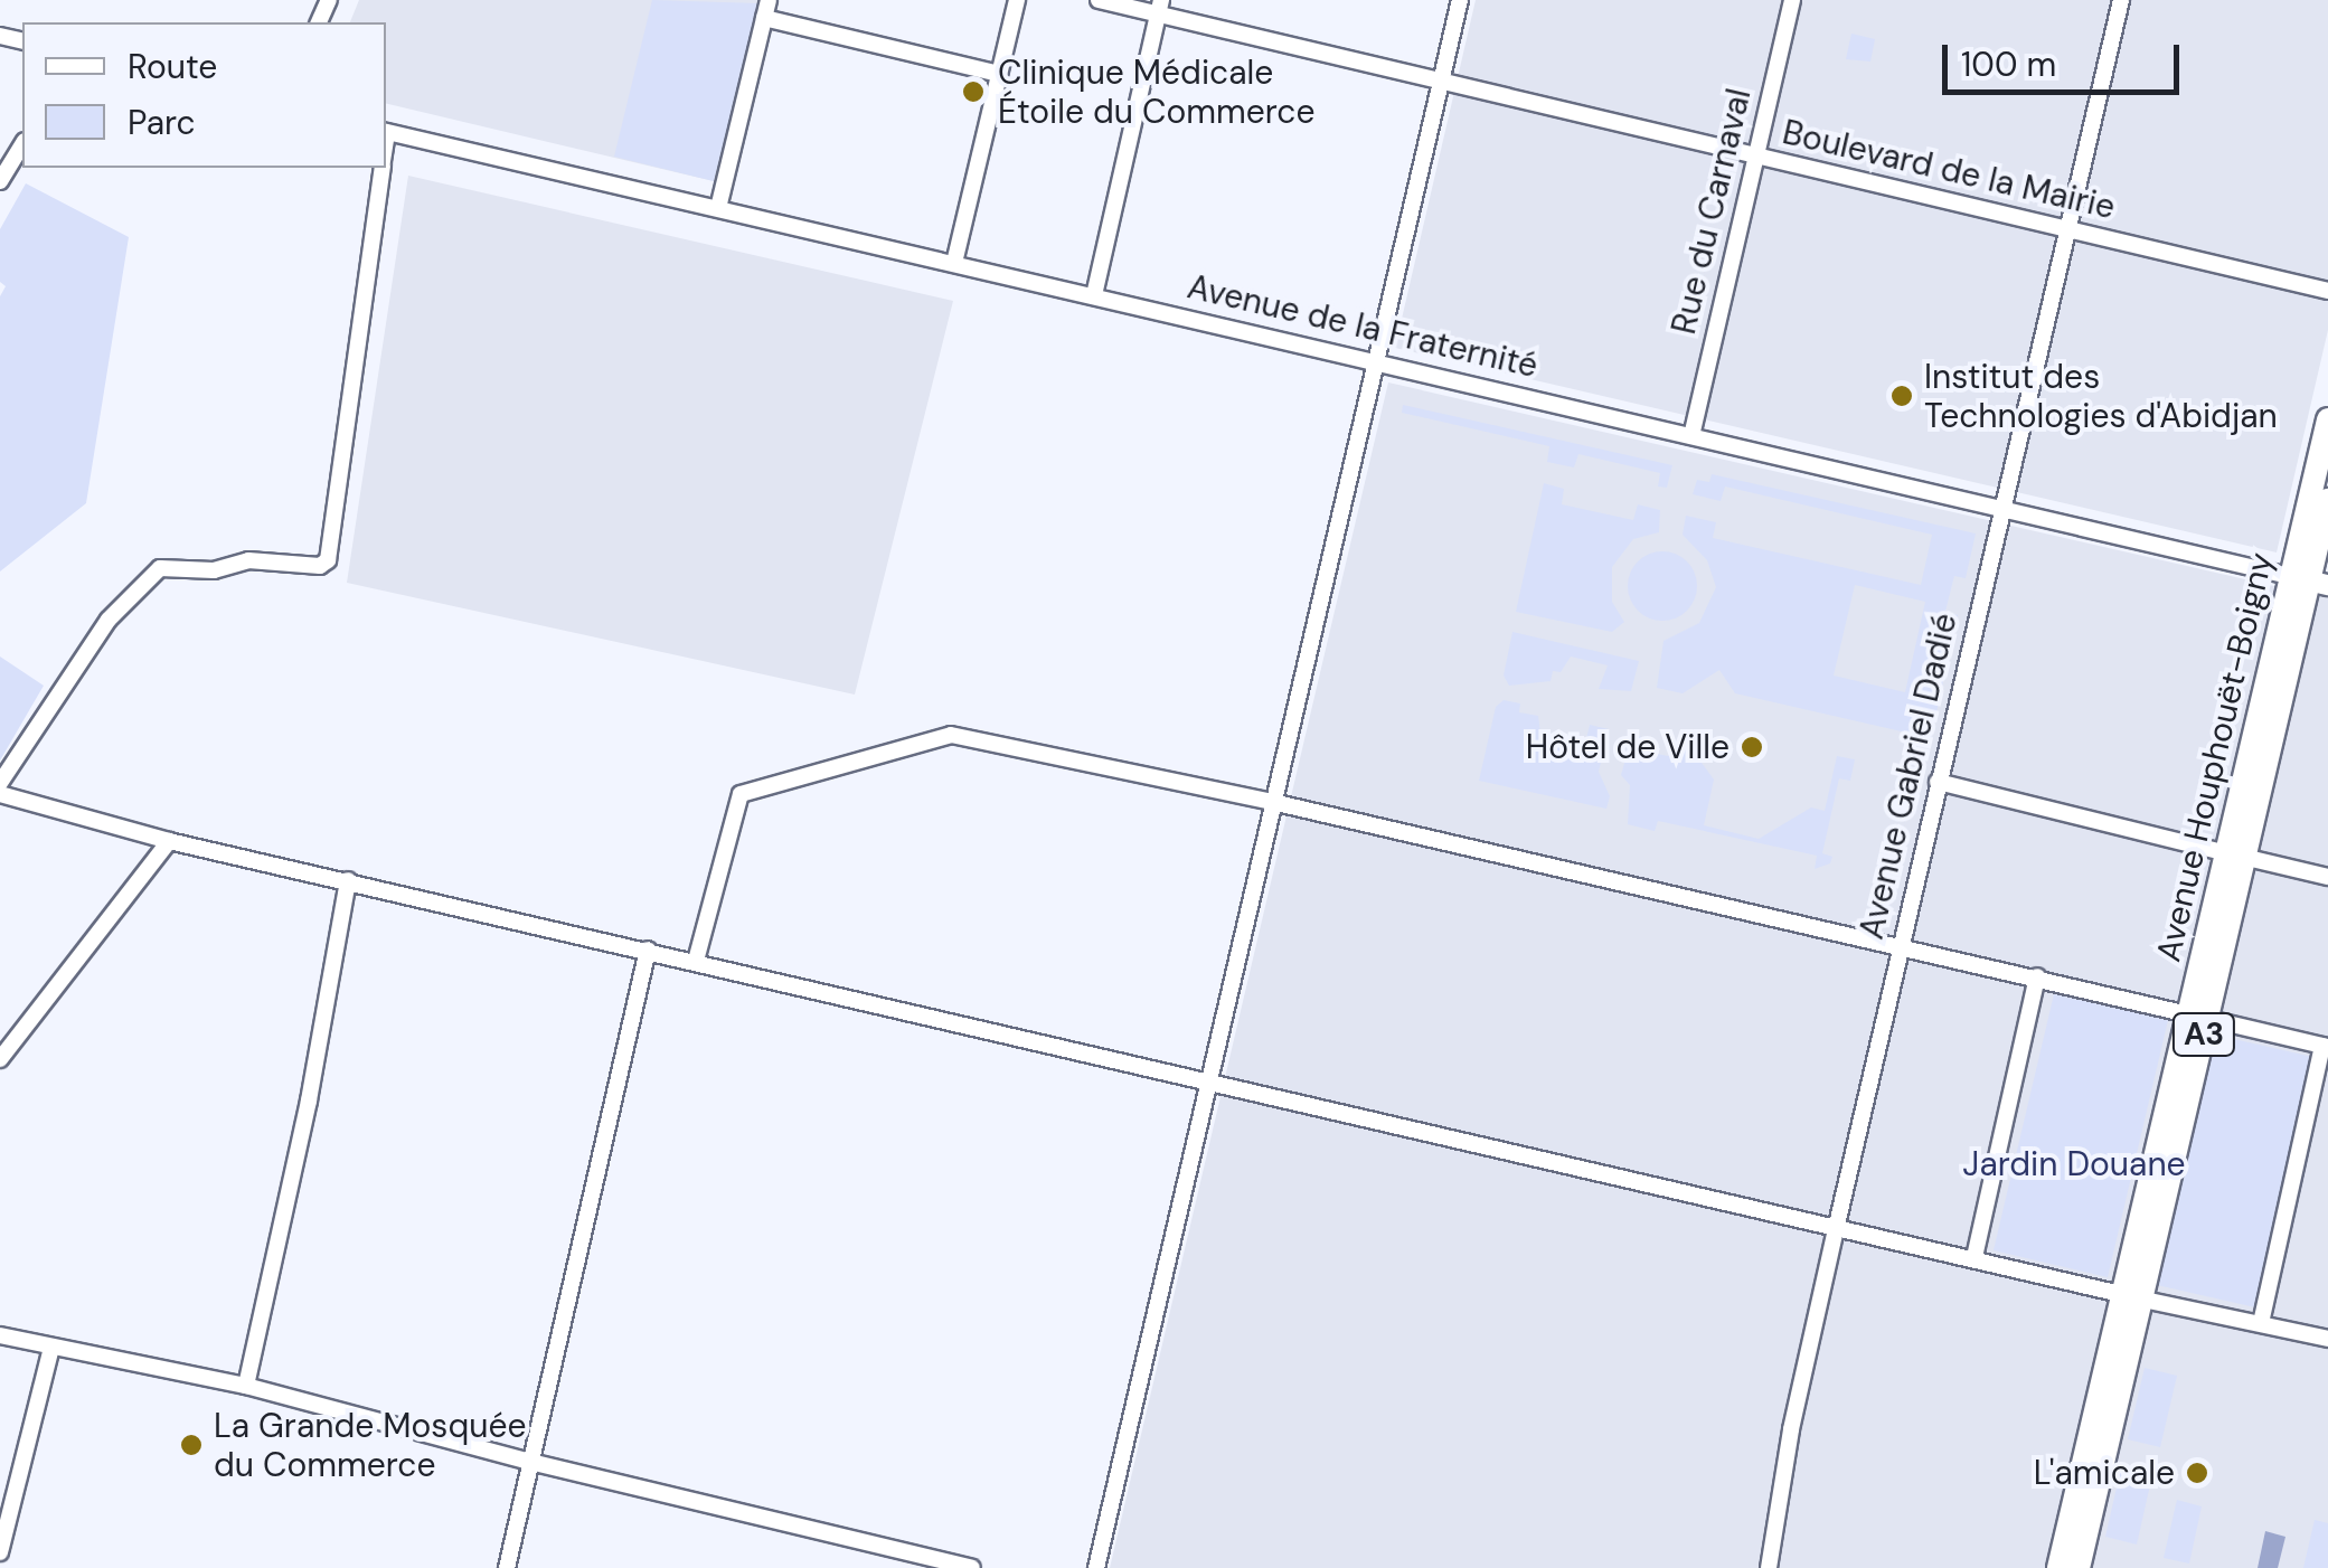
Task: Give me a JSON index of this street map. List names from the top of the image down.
{
  "streets": {
    "highway": ["Avenue Houphouët-Boigny", "A3"],
    "street": [
      "Boulevard de la Mairie",
      "Rue du Carnaval",
      "Avenue de la Fraternité",
      "Avenue Gabriel Dadié"
    ]
  },
  "crossings": [
    ["Boulevard de la Mairie", "Rue du Carnaval"],
    ["Boulevard de la Mairie", "Avenue Gabriel Dadié"],
    ["Rue du Carnaval", "Avenue de la Fraternité"],
    ["Avenue de la Fraternité", "Avenue Houphouët-Boigny"],
    ["Avenue de la Fraternité", "Avenue Gabriel Dadié"]
  ],
  "parks": ["Jardin Douane"],
  "places": [
    "Clinique Médicale Étoile du Commerce",
    "Institut des Technologies d'Abidjan",
    "Hôtel de Ville",
    "La Grande Mosquée du Commerce",
    "L'amicale"
  ],
  "legend": ["Route", "Parc"],
  "scale_bar": "100 m"
}
